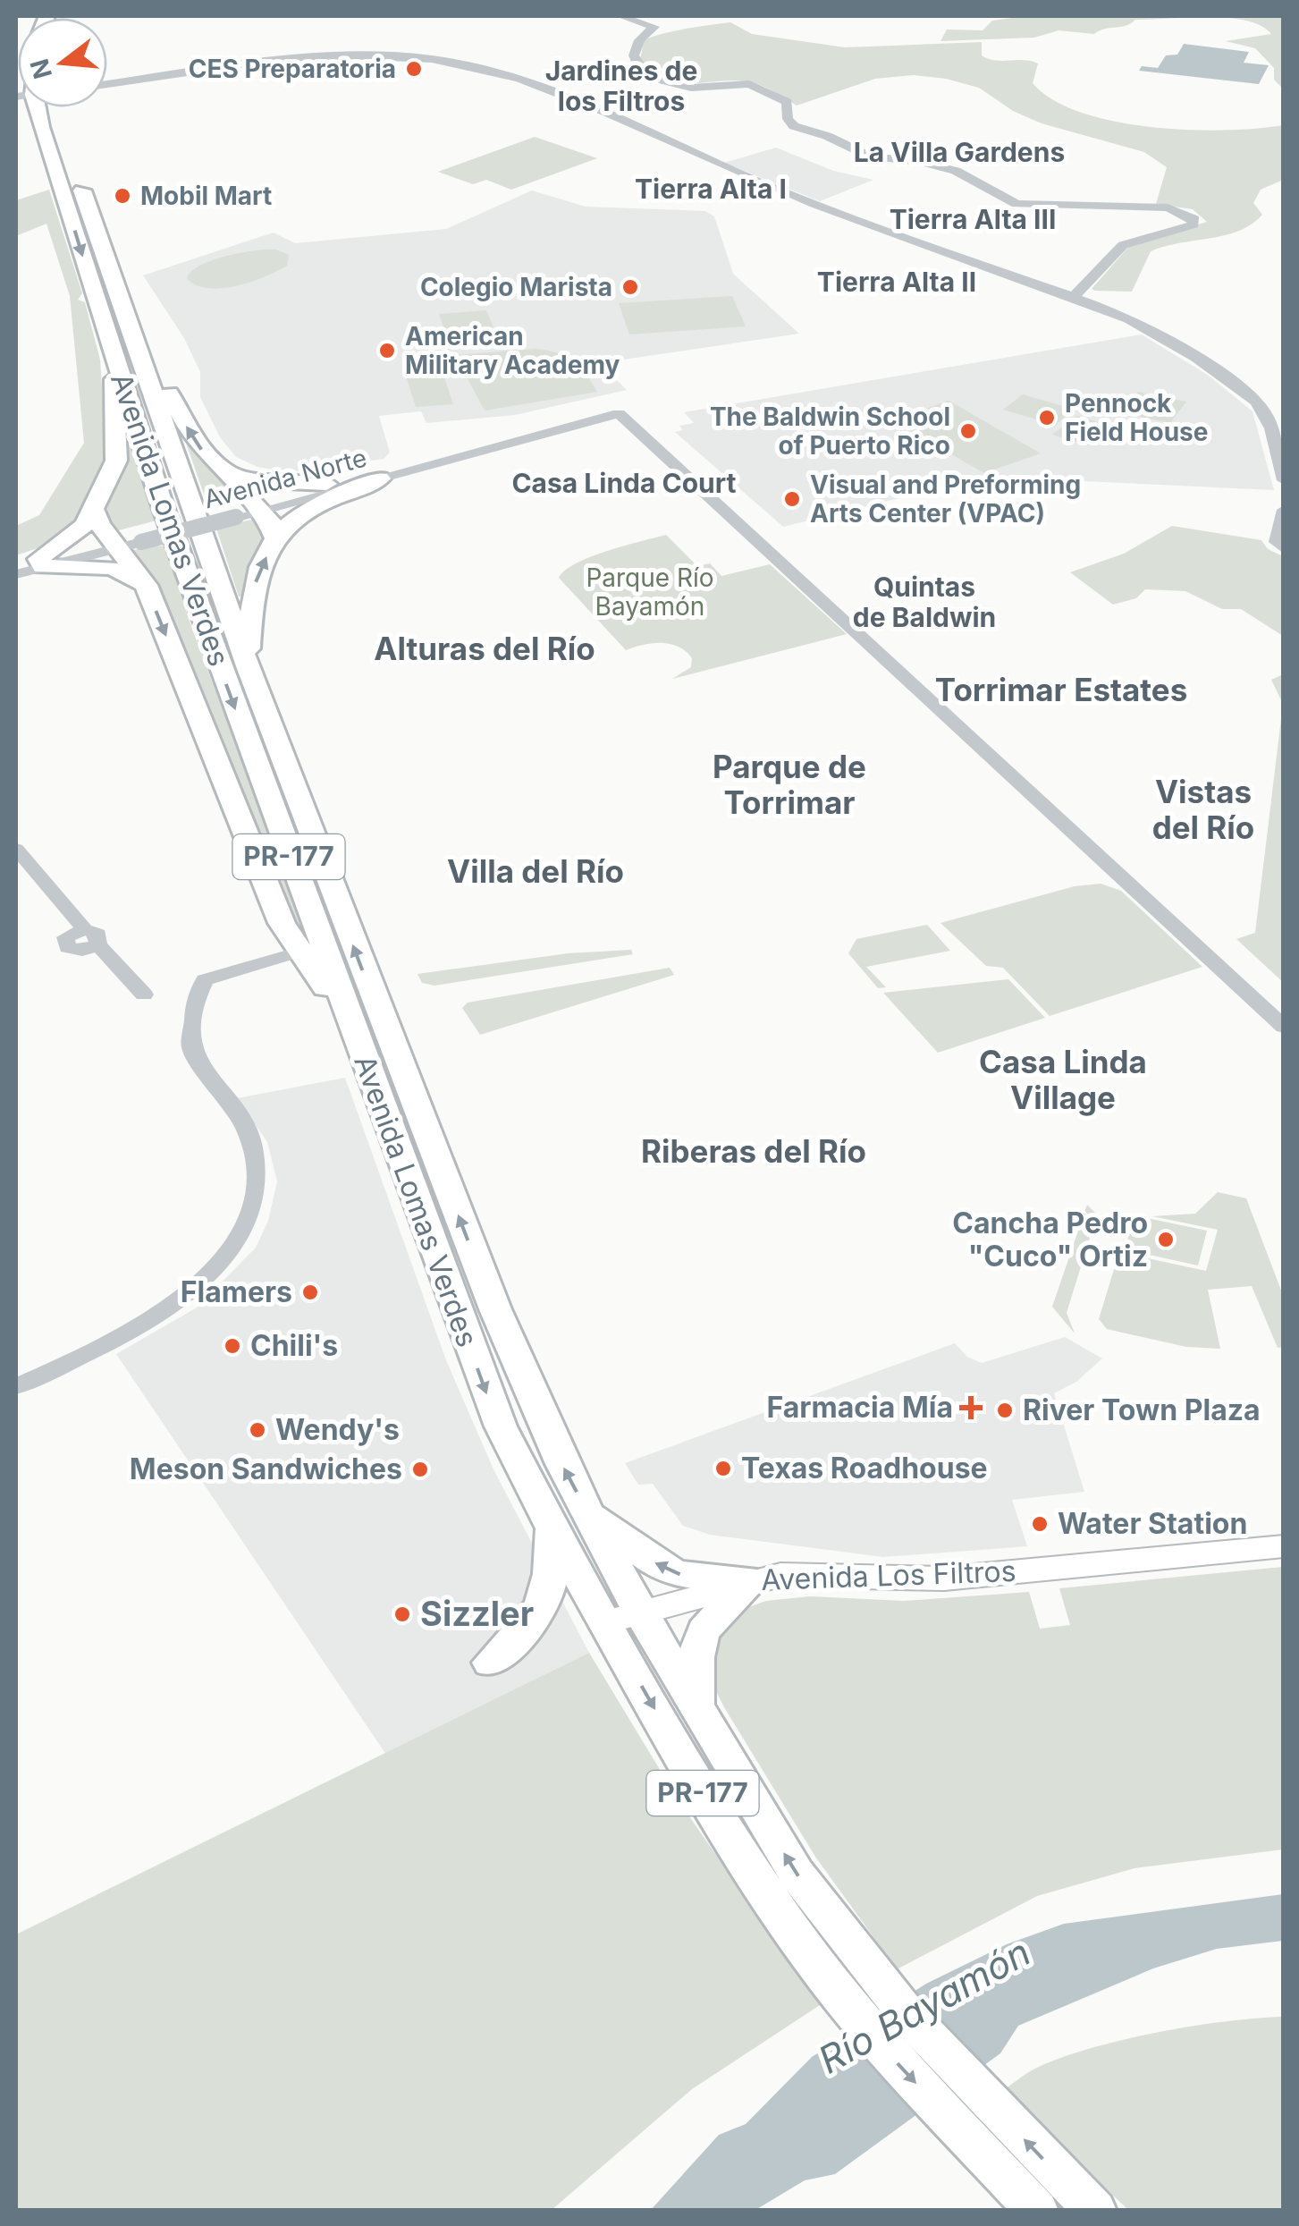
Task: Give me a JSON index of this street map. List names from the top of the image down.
{
  "streets": {
    "highway": ["Avenida Lomas Verdes", "PR-177"],
    "main road": ["Avenida Los Filtros"],
    "street": ["Avenida Norte"]
  },
  "crossings": [
    ["Avenida Lomas Verdes", "Avenida Los Filtros"]
  ],
  "districts": [
    "Jardines de los Filtros",
    "La Villa Gardens",
    "Tierra Alta I",
    "Tierra Alta III",
    "Tierra Alta II",
    "Casa Linda Court",
    "Quintas de Baldwin",
    "Alturas del Río",
    "Torrimar Estates",
    "Parque de Torrimar",
    "Vistas del Río",
    "Villa del Río",
    "Casa Linda Village",
    "Riberas del Río"
  ],
  "water": ["Río Bayamón"],
  "parks": ["Parque Río Bayamón"],
  "places": {
    "other": [
      "CES Preparatoria",
      "Mobil Mart",
      "Colegio Marista",
      "American Military Academy",
      "Pennock Field House",
      "The Baldwin School of Puerto Rico",
      "Visual and Preforming Arts Center (VPAC)",
      "Cancha Pedro \"Cuco\" Ortiz",
      "Flamers",
      "Chili's",
      "River Town Plaza",
      "Wendy's",
      "Texas Roadhouse",
      "Meson Sandwiches",
      "Water Station",
      "Sizzler"
    ],
    "health": ["Farmacia Mía"]
  },
  "north": "left"
}
